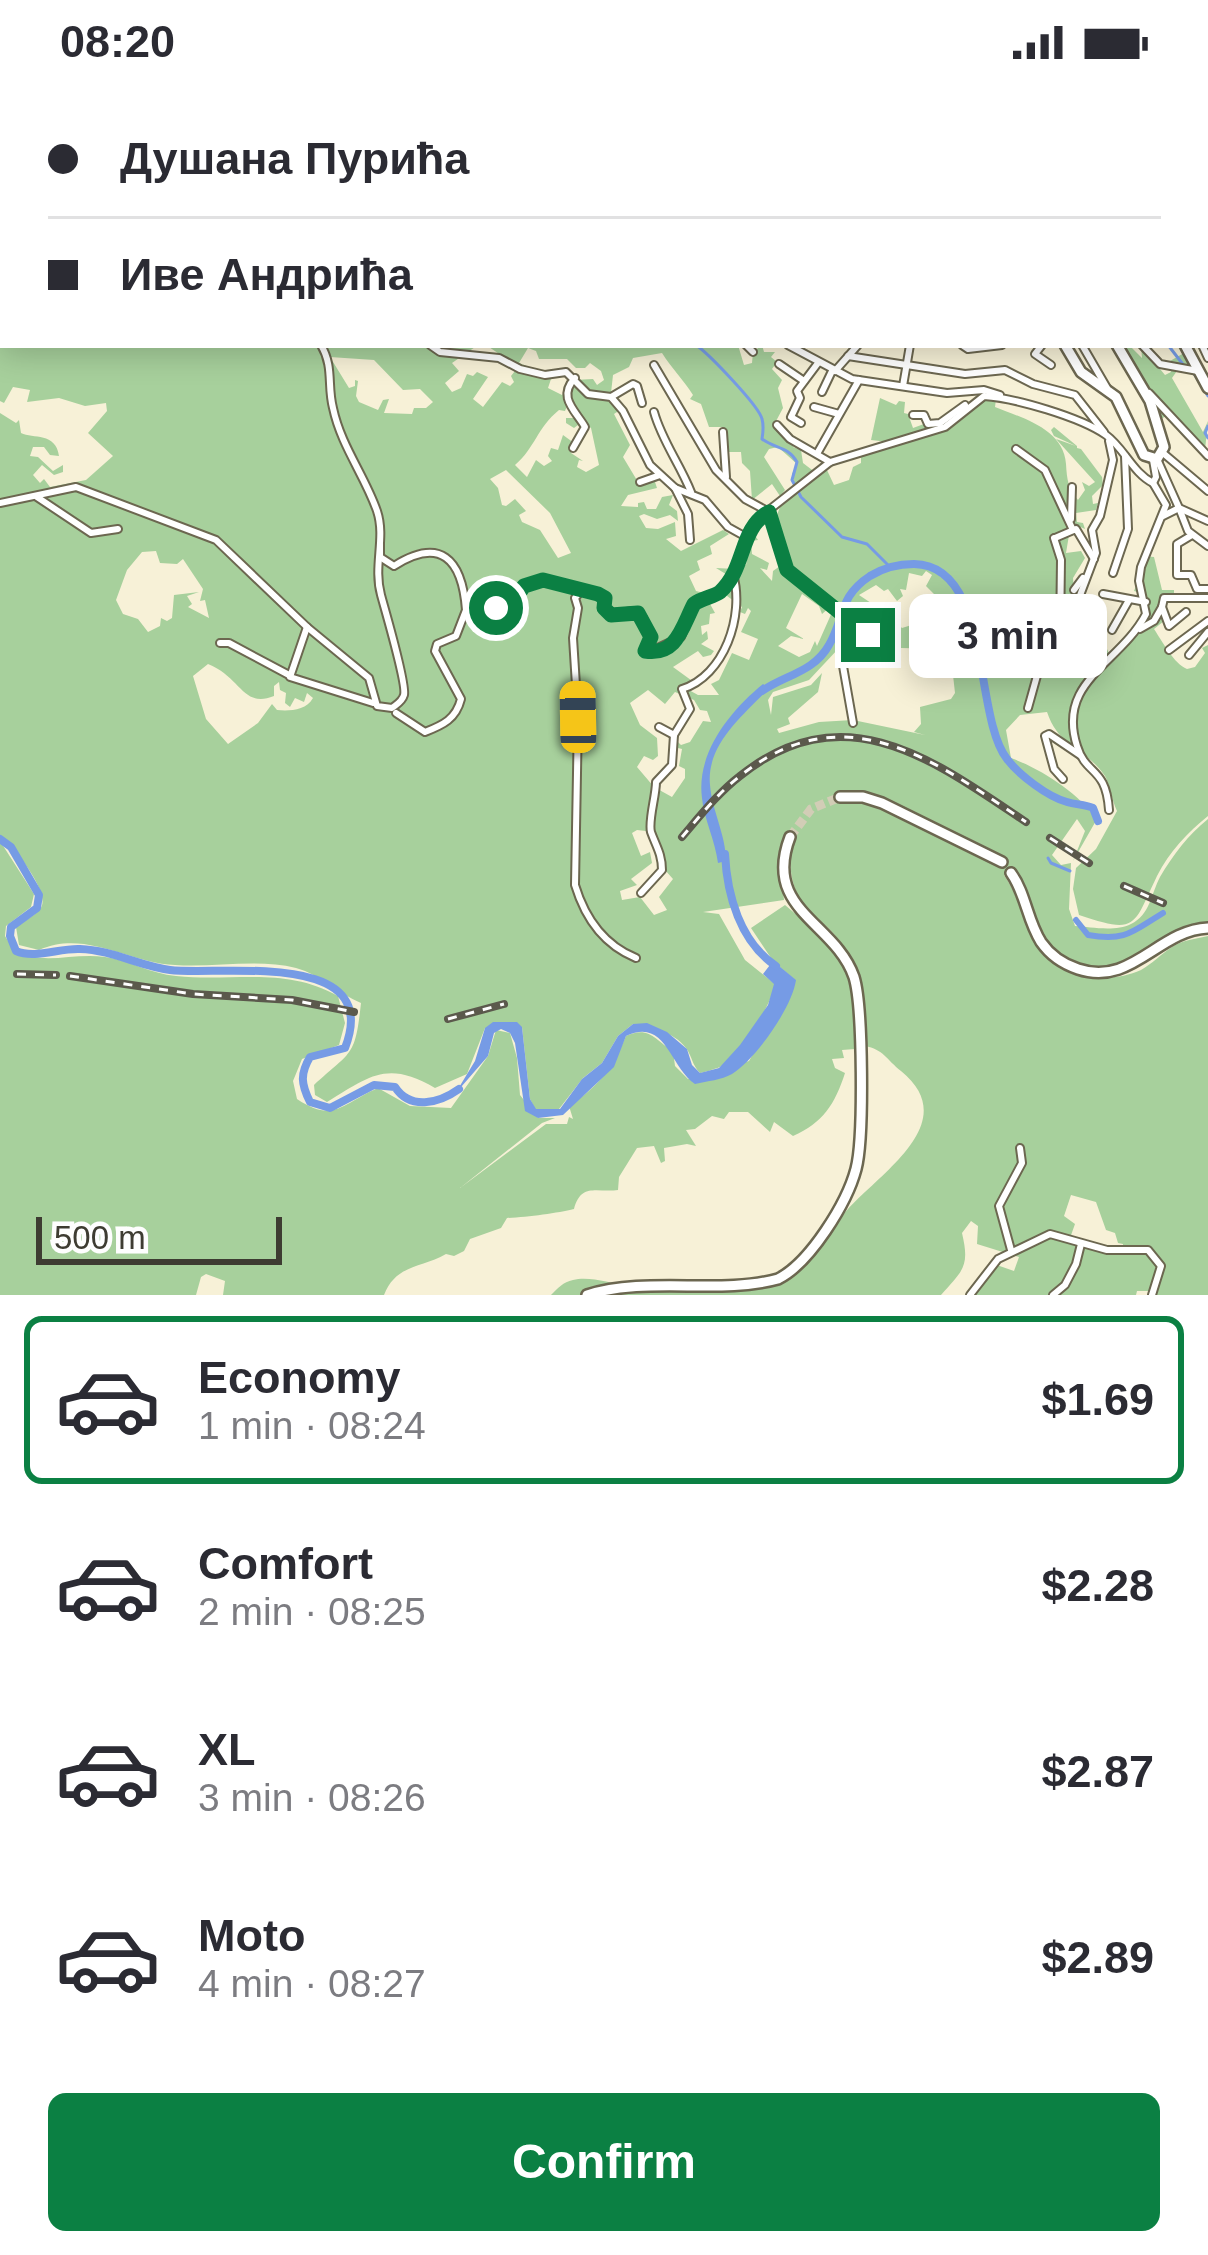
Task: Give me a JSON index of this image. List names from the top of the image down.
{
  "scale_bar": "500 m",
  "page": {
    "status": "08:20",
    "banner": ["Душана Пурића", "Иве Андрића"],
    "bubble": "3 min",
    "scale": "500 m",
    "list": [
      {
        "name": "Economy",
        "note": "1 min · 08:24",
        "value": "$1.69"
      },
      {
        "name": "Comfort",
        "note": "2 min · 08:25",
        "value": "$2.28"
      },
      {
        "name": "XL",
        "note": "3 min · 08:26",
        "value": "$2.87"
      },
      {
        "name": "Moto",
        "note": "4 min · 08:27",
        "value": "$2.89"
      }
    ],
    "buttons": "Confirm"
  }
}
